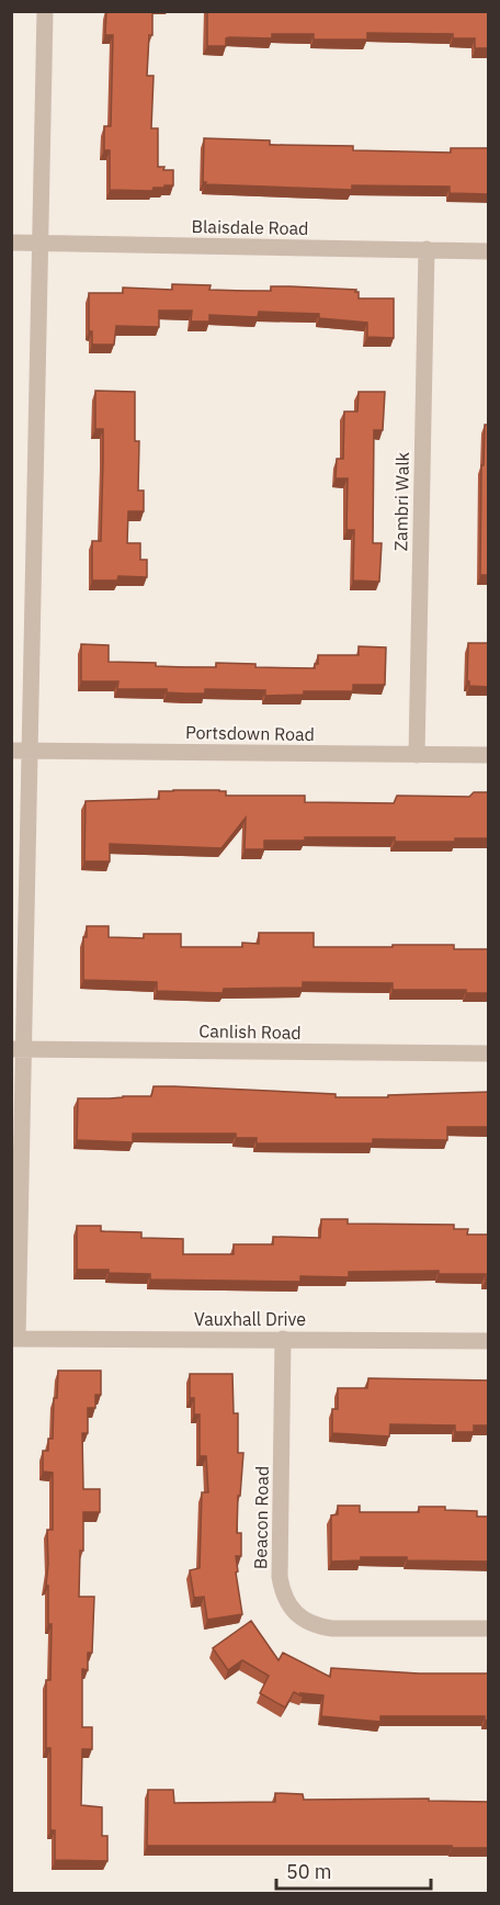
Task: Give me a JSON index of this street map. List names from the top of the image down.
{
  "streets": {
    "street": [
      "Blaisdale Road",
      "Zambri Walk",
      "Portsdown Road",
      "Canlish Road",
      "Vauxhall Drive",
      "Beacon Road"
    ]
  },
  "crossings": [
    ["Blaisdale Road", "Zambri Walk"],
    ["Zambri Walk", "Portsdown Road"],
    ["Vauxhall Drive", "Beacon Road"]
  ],
  "scale_bar": "50 m"
}
